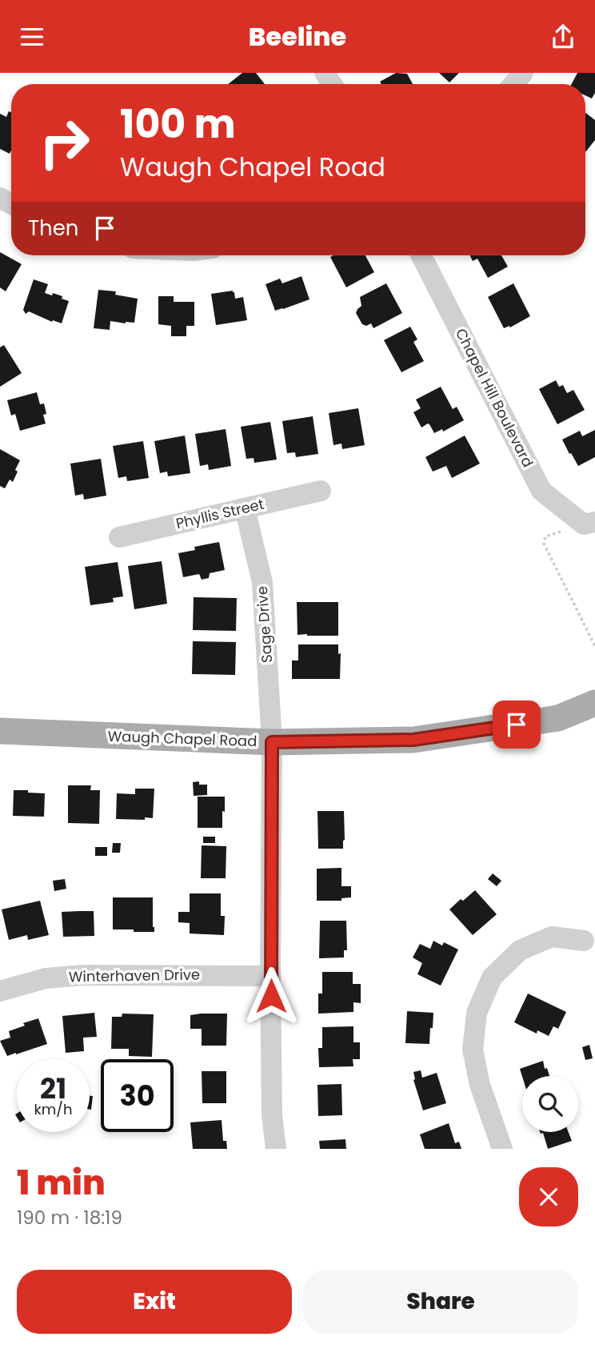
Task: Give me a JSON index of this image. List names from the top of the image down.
{
  "streets": {
    "main road": ["Waugh Chapel Road"],
    "street": [
      "Chapel Hill Boulevard",
      "Phyllis Street",
      "Sage Drive",
      "Winterhaven Drive"
    ]
  },
  "crossings": [
    ["Phyllis Street", "Sage Drive"],
    ["Sage Drive", "Waugh Chapel Road"],
    ["Sage Drive", "Winterhaven Drive"]
  ],
  "page": {
    "header": "Beeline",
    "turn": ["100 m", "Waugh Chapel Road"],
    "then": "Then",
    "speed": "21 km/h",
    "limit": "30",
    "heading": ["1 min", "190 m · 18:19"],
    "buttons": ["Exit", "Share"]
  }
}
